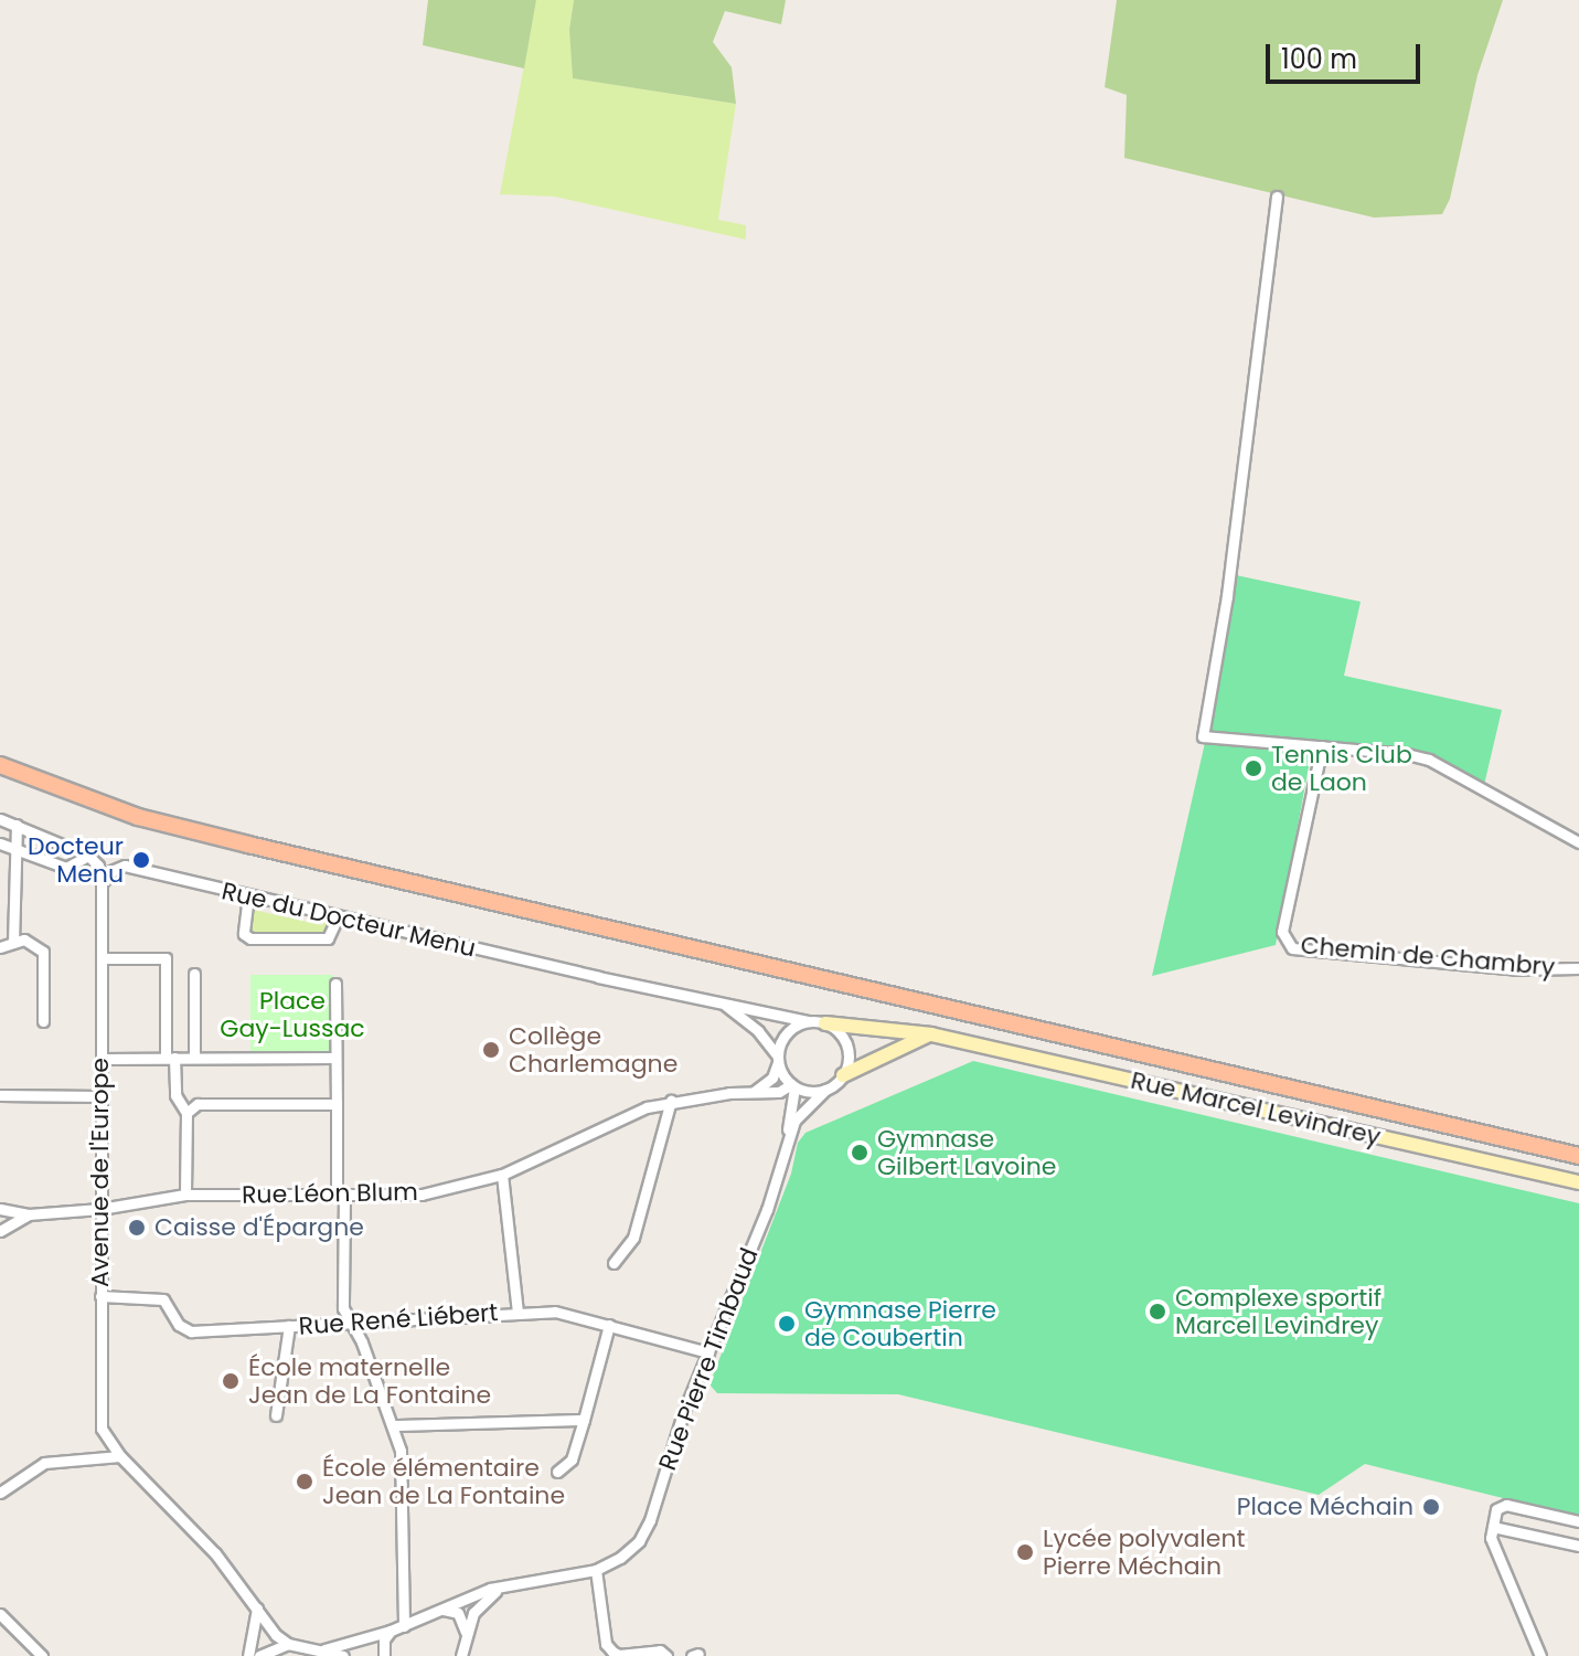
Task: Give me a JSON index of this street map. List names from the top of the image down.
{
  "streets": {
    "street": [
      "Rue du Docteur Menu",
      "Chemin de Chambry",
      "Rue Marcel Levindrey",
      "Avenue de l'Europe",
      "Rue Léon Blum",
      "Rue René Liébert",
      "Rue Pierre Timbaud"
    ]
  },
  "crossings": [
    ["Rue du Docteur Menu", "Rue Marcel Levindrey"],
    ["Rue du Docteur Menu", "Avenue de l'Europe"],
    ["Rue du Docteur Menu", "Rue Léon Blum"],
    ["Rue du Docteur Menu", "Rue Pierre Timbaud"],
    ["Rue Marcel Levindrey", "Rue Léon Blum"],
    ["Rue Marcel Levindrey", "Rue Pierre Timbaud"],
    ["Avenue de l'Europe", "Rue Léon Blum"],
    ["Avenue de l'Europe", "Rue René Liébert"],
    ["Rue Léon Blum", "Rue Pierre Timbaud"],
    ["Rue René Liébert", "Rue Pierre Timbaud"]
  ],
  "parks": ["Place Gay-Lussac"],
  "places": [
    "Tennis Club de Laon",
    "Docteur Menu",
    "Collège Charlemagne",
    "Gymnase Gilbert Lavoine",
    "Caisse d'Épargne",
    "Complexe sportif Marcel Levindrey",
    "Gymnase Pierre de Coubertin",
    "École maternelle Jean de La Fontaine",
    "École élémentaire Jean de La Fontaine",
    "Place Méchain",
    "Lycée polyvalent Pierre Méchain"
  ],
  "scale_bar": "100 m"
}
